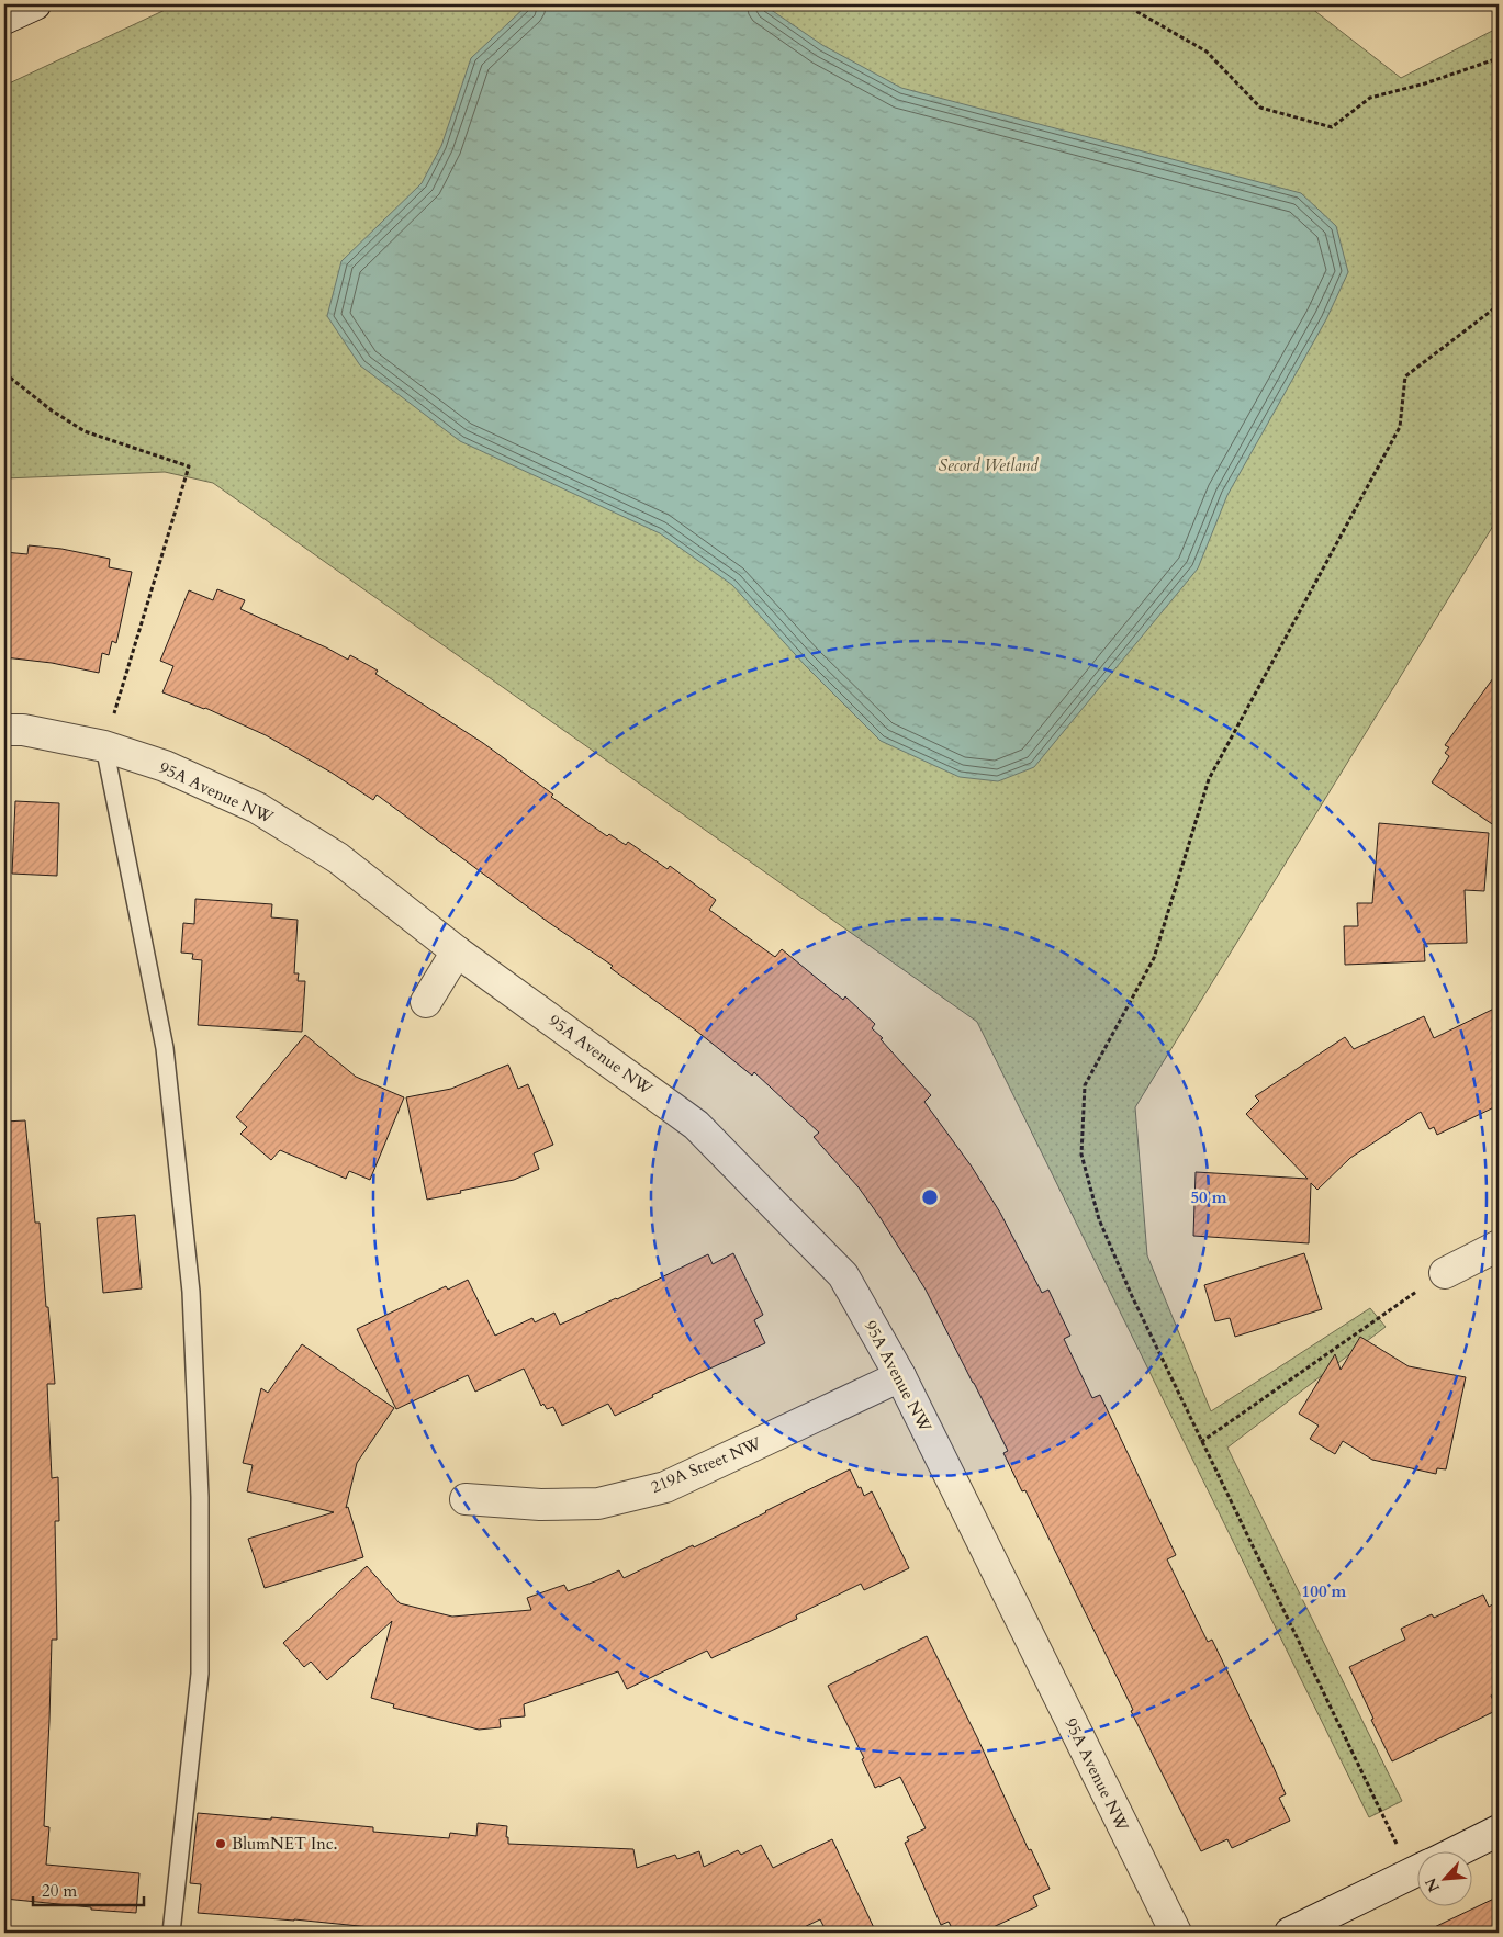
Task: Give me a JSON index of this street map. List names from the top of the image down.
{
  "streets": {
    "street": ["95A Avenue NW", "219A Street NW"]
  },
  "crossings": [
    ["95A Avenue NW", "219A Street NW"]
  ],
  "parks": ["Secord Wetland"],
  "places": ["BlumNET Inc."],
  "scale_bar": "20 m",
  "north": "bottom left",
  "rings": ["50 m", "100 m"]
}
